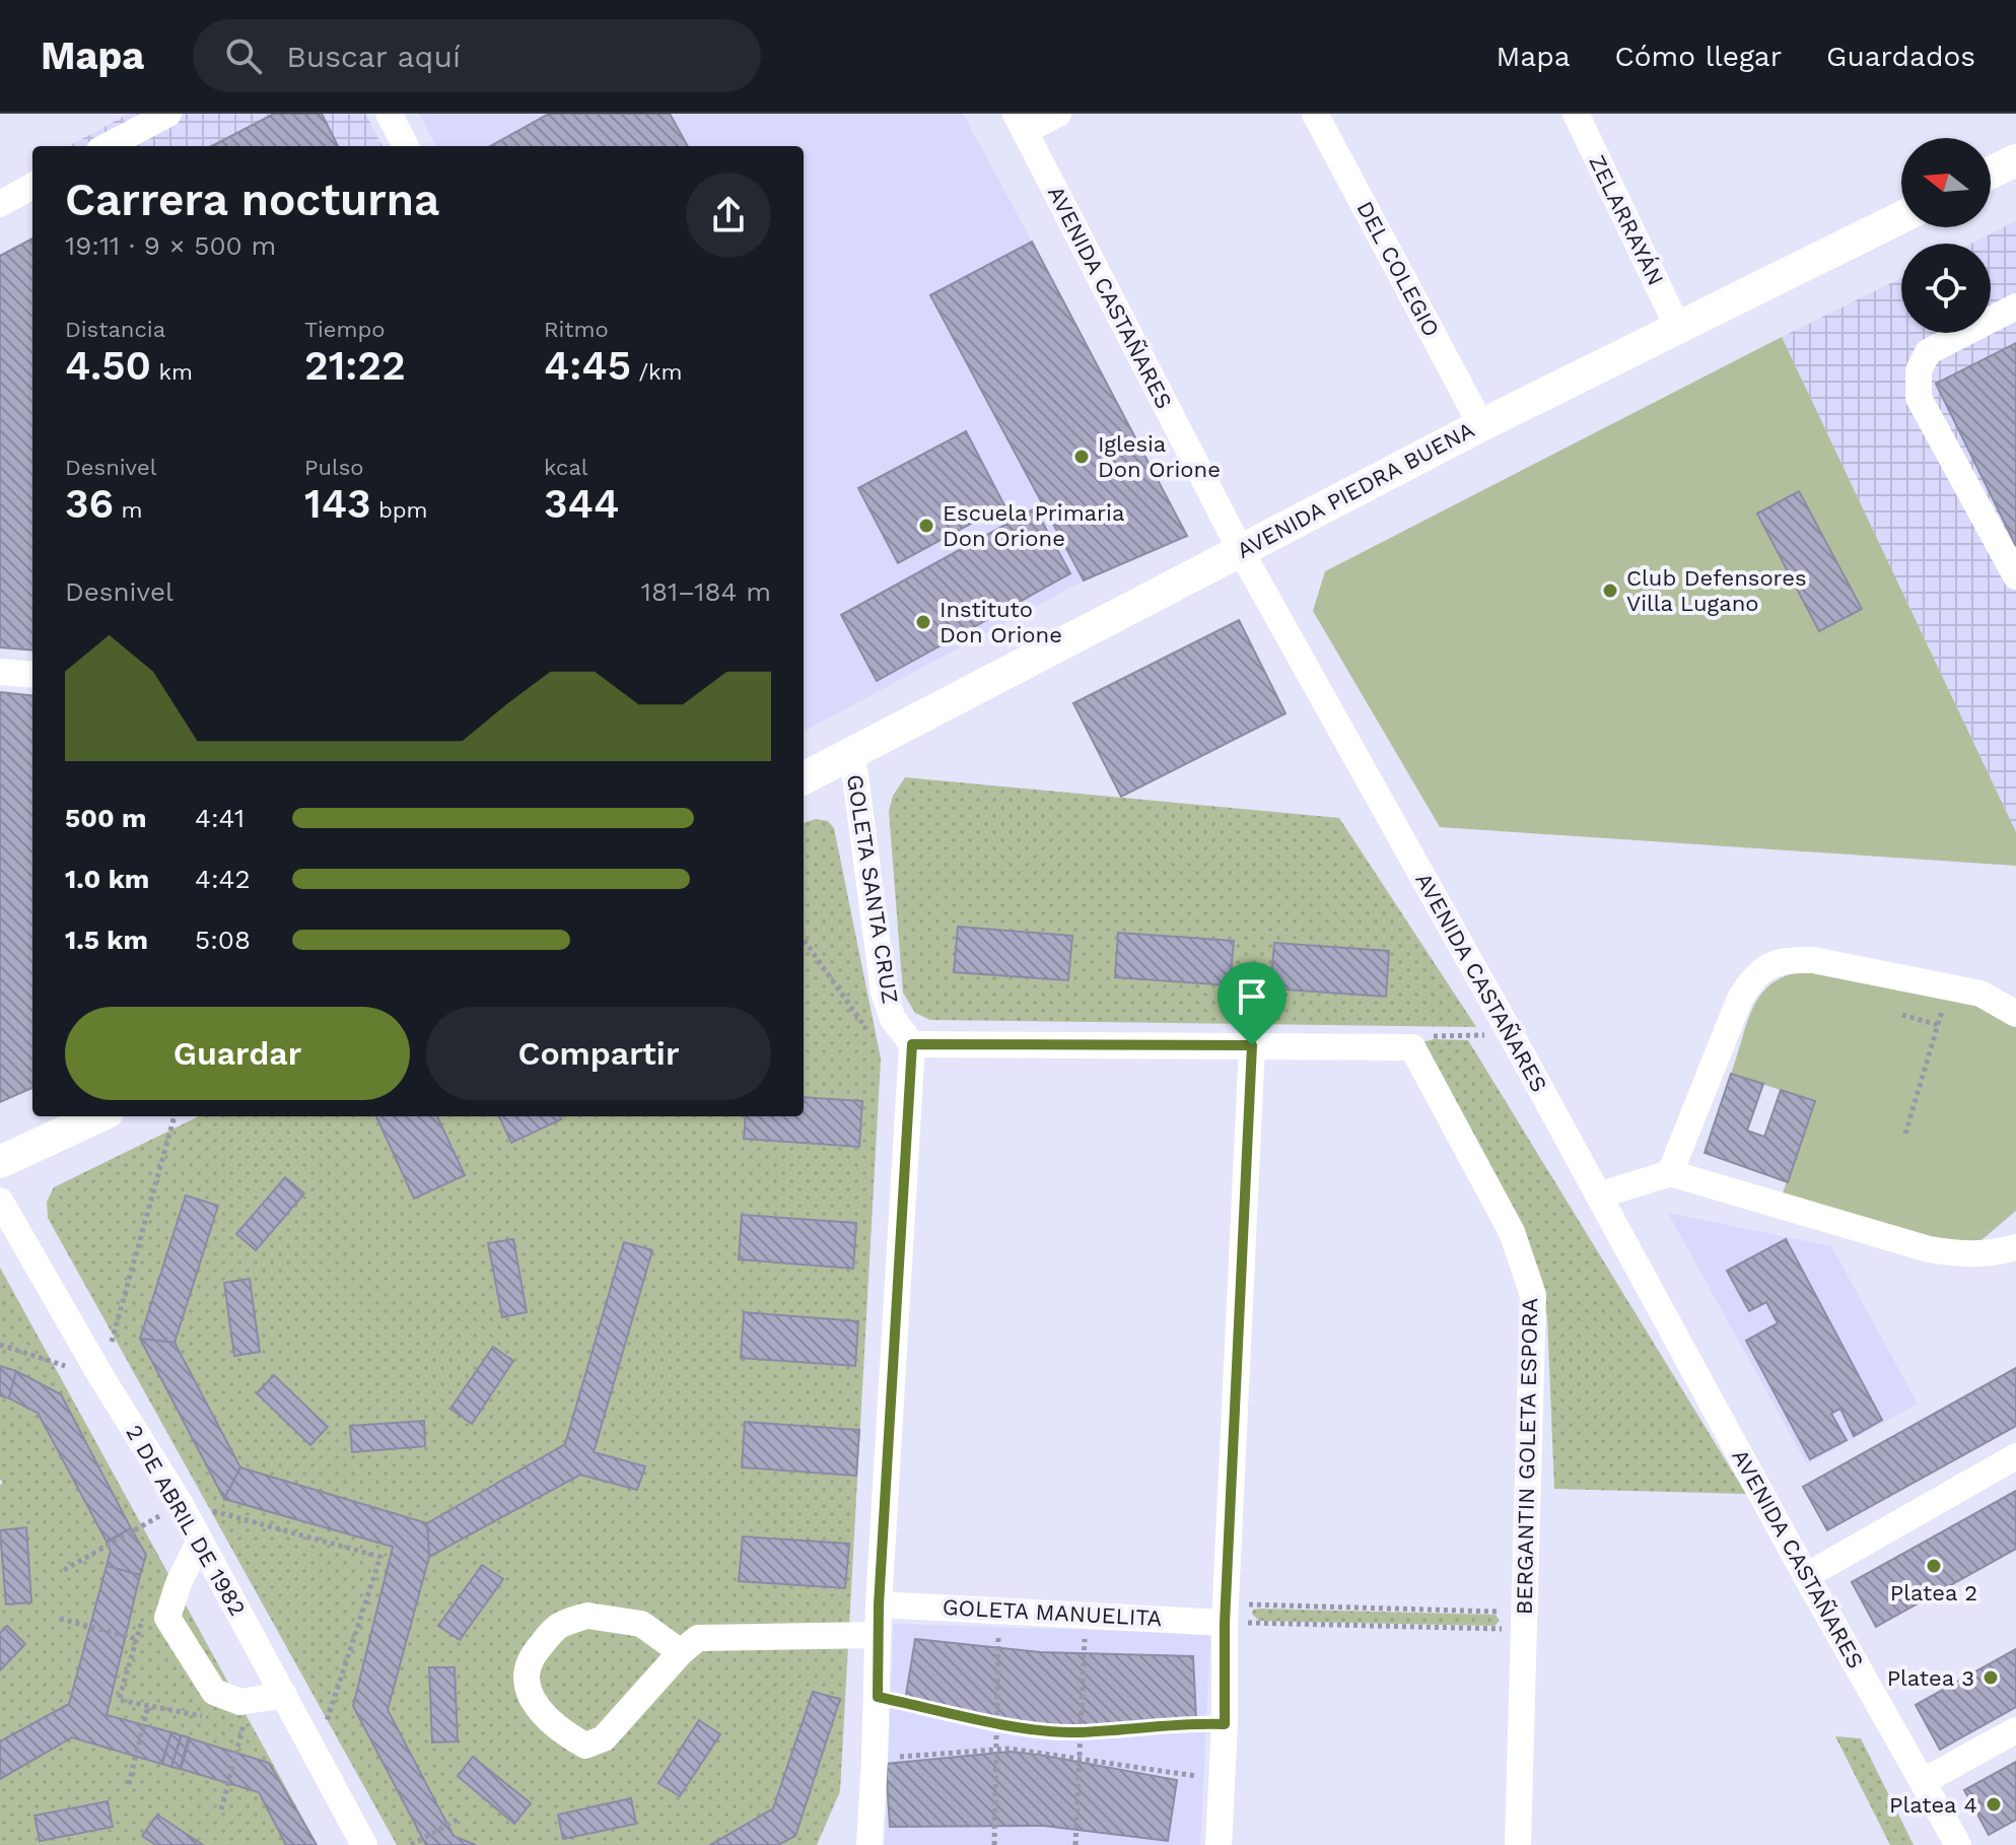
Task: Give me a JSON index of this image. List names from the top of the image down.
{
  "streets": {
    "main road": ["AVENIDA PIEDRA BUENA"],
    "street": [
      "ZELARRAYÁN",
      "DEL COLEGIO",
      "AVENIDA CASTAÑARES",
      "GOLETA SANTA CRUZ",
      "BERGANTIN GOLETA ESPORA",
      "2 DE ABRIL DE 1982",
      "GOLETA MANUELITA"
    ]
  },
  "crossings": [
    ["ZELARRAYÁN", "AVENIDA PIEDRA BUENA"],
    ["DEL COLEGIO", "AVENIDA PIEDRA BUENA"],
    ["AVENIDA CASTAÑARES", "AVENIDA PIEDRA BUENA"],
    ["AVENIDA PIEDRA BUENA", "GOLETA SANTA CRUZ"]
  ],
  "places": [
    "Iglesia Don Orione",
    "Escuela Primaria Don Orione",
    "Club Defensores Villa Lugano",
    "Instituto Don Orione",
    "Platea 2",
    "Platea 3",
    "Platea 4"
  ],
  "north": "left",
  "page": {
    "header": "Mapa",
    "search": "Buscar aquí",
    "nav": ["Mapa", "Cómo llegar", "Guardados"],
    "heading": ["Carrera nocturna", "19:11 · 9 × 500 m"],
    "stats": [
      ["Distancia", "4.50 km"],
      ["Tiempo", "21:22"],
      ["Ritmo", "4:45 /km"],
      ["Desnivel", "36 m"],
      ["Pulso", "143 bpm"],
      ["kcal", "344"]
    ],
    "chart": ["Desnivel", "181–184 m"],
    "list": [
      {
        "name": "500 m",
        "note": "4:41"
      },
      {
        "name": "1.0 km",
        "note": "4:42"
      },
      {
        "name": "1.5 km",
        "note": "5:08"
      }
    ],
    "buttons": ["Guardar", "Compartir"]
  }
}
